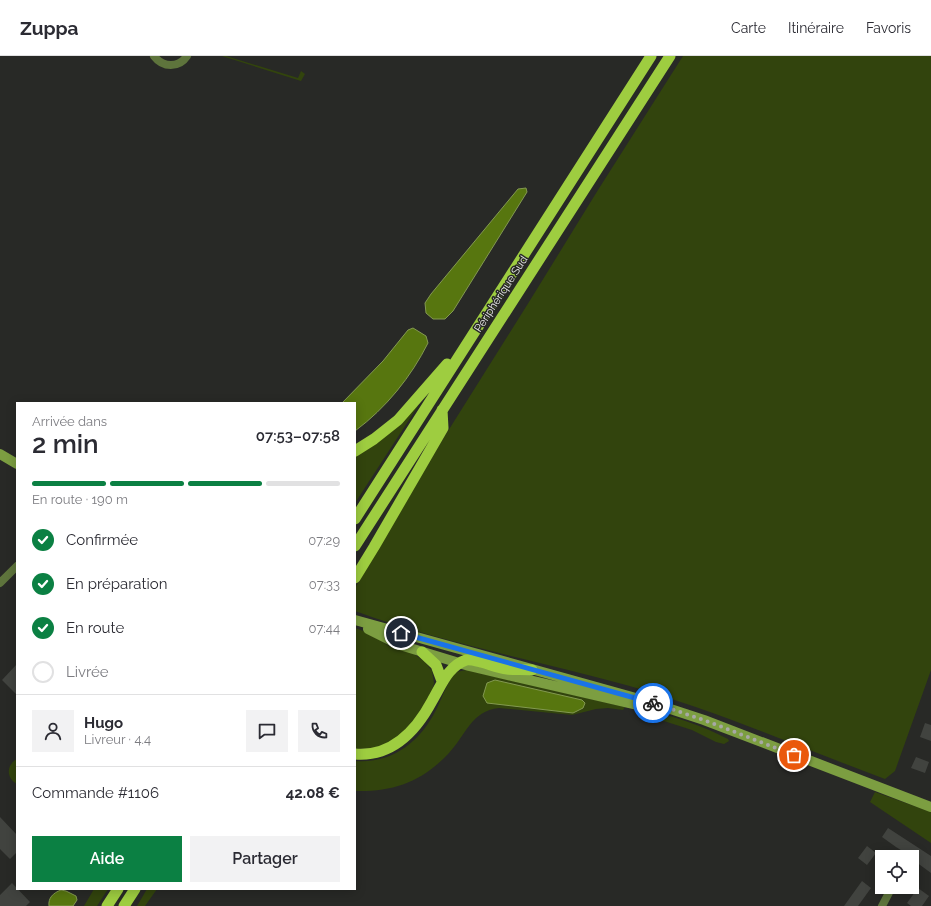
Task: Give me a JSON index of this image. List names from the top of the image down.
{
  "streets": {
    "highway": ["Périphérique Sud"]
  },
  "page": {
    "header": "Zuppa",
    "nav": ["Carte", "Itinéraire", "Favoris"],
    "heading": ["2 min", "Arrivée dans", "07:53–07:58"],
    "panel": [
      "Hugo",
      "Livreur · 4.4",
      "Commande #1106",
      "42.08 €"
    ],
    "bar": "En route · 190 m",
    "list": [
      ["Confirmée", "07:29"],
      ["En préparation", "07:33"],
      ["En route", "07:44"],
      "Livrée"
    ],
    "buttons": ["Aide", "Partager"]
  }
}
